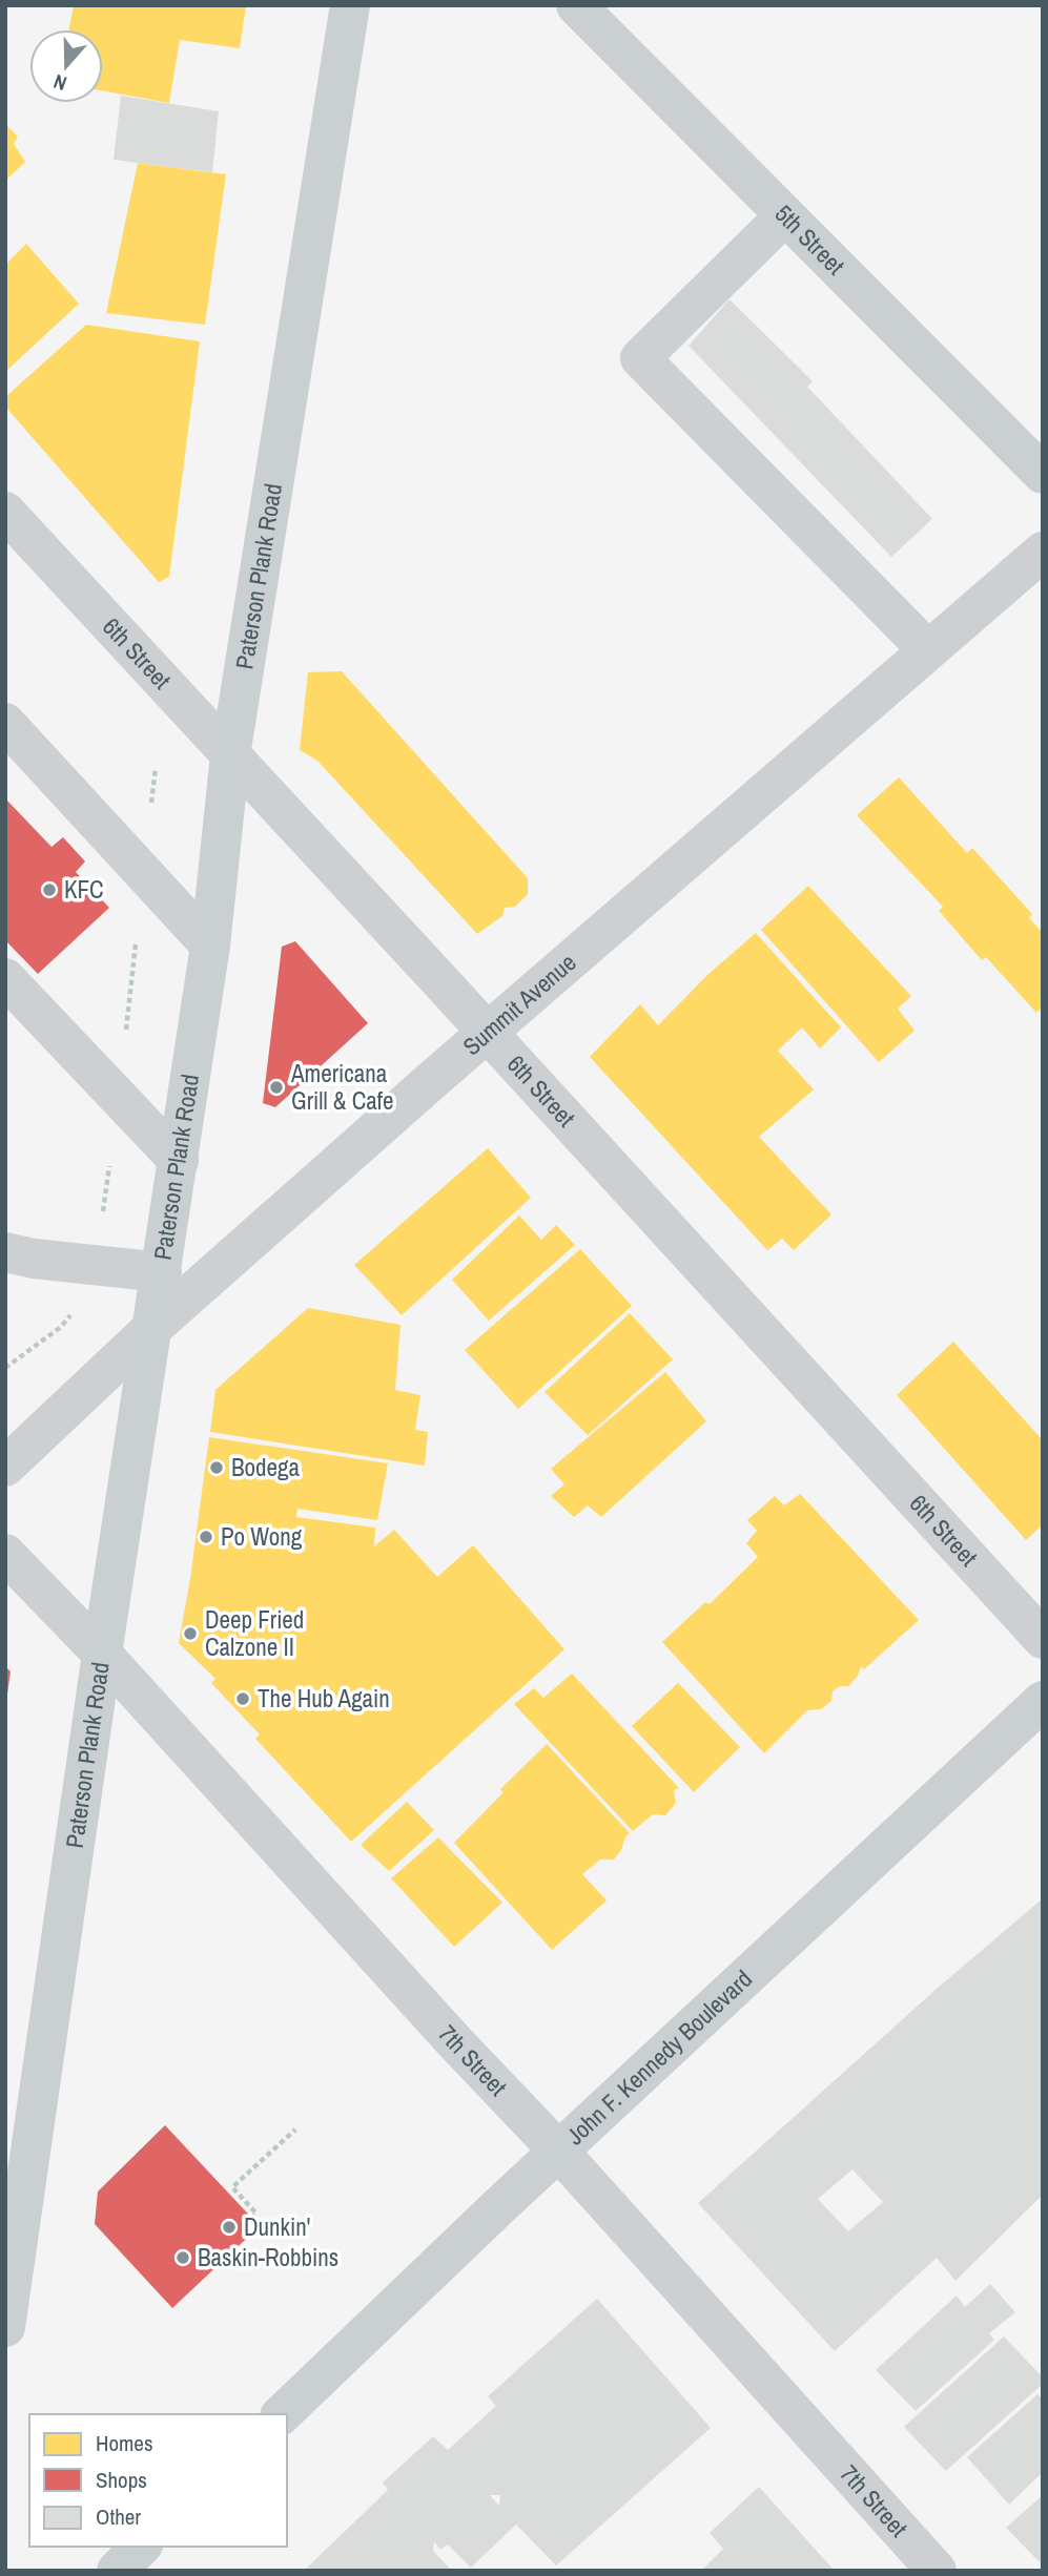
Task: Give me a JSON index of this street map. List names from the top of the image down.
{
  "streets": {
    "main road": ["5th Street", "Paterson Plank Road", "John F. Kennedy Boulevard"],
    "street": ["6th Street", "Summit Avenue", "7th Street"]
  },
  "crossings": [
    ["Paterson Plank Road", "6th Street"],
    ["Paterson Plank Road", "Summit Avenue"],
    ["Paterson Plank Road", "7th Street"],
    ["6th Street", "Summit Avenue"],
    ["John F. Kennedy Boulevard", "7th Street"]
  ],
  "places": [
    "KFC",
    "Americana Grill & Cafe",
    "Bodega",
    "Po Wong",
    "Deep Fried Calzone II",
    "The Hub Again",
    "Dunkin'",
    "Baskin-Robbins"
  ],
  "legend": ["Homes", "Shops", "Other"],
  "north": "bottom"
}
